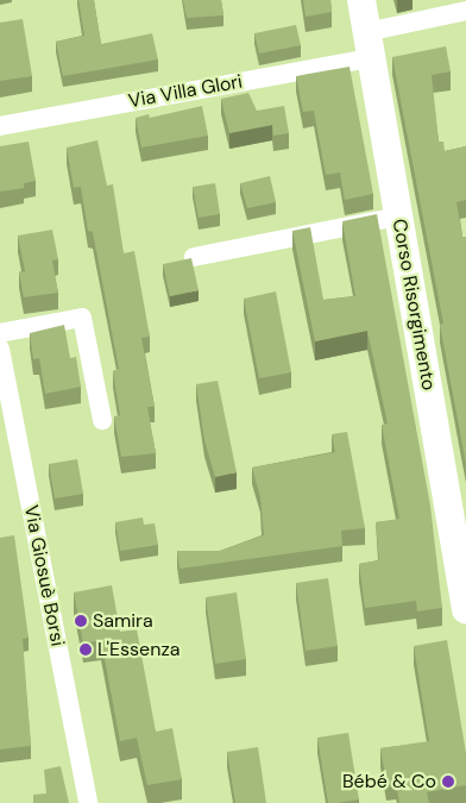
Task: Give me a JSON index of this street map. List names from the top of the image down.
{
  "streets": {
    "main road": ["Corso Risorgimento"],
    "street": ["Via Villa Glori", "Via Giosuè Borsi"]
  },
  "crossings": [
    ["Via Villa Glori", "Corso Risorgimento"]
  ],
  "places": ["Samira", "L'Essenza", "Bébé & Co"]
}
